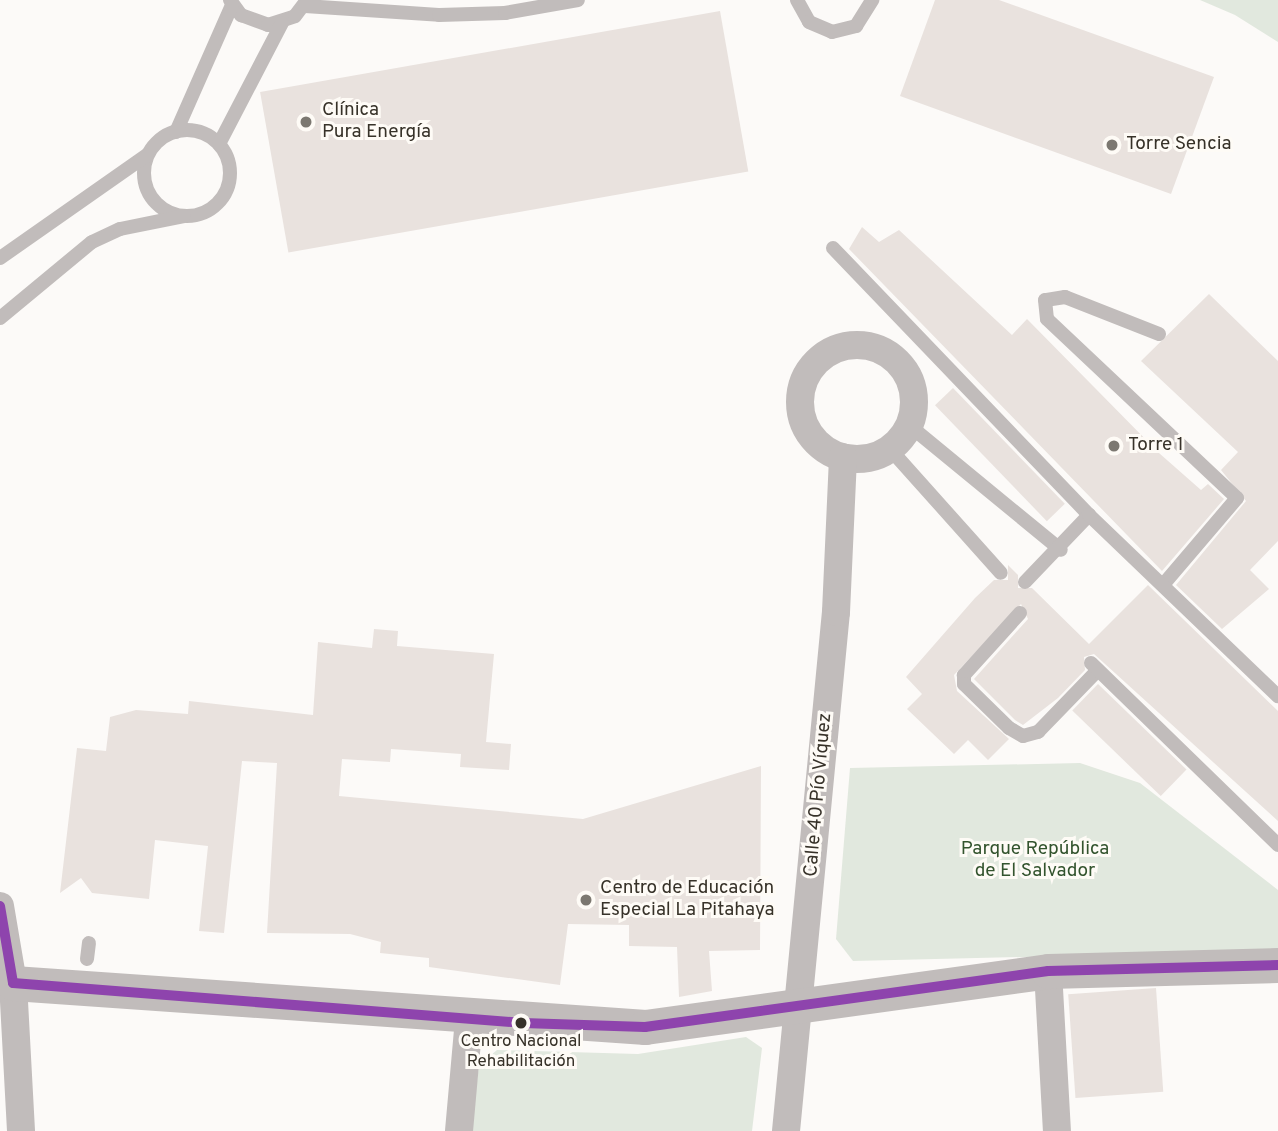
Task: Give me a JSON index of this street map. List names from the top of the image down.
{
  "streets": {
    "street": ["Calle 40 Pío Víquez"]
  },
  "parks": ["Parque República de El Salvador"],
  "places": [
    "Clínica Pura Energía",
    "Torre Sencia",
    "Torre 1",
    "Centro de Educación Especial La Pitahaya",
    "Centro Nacional Rehabilitación"
  ]
}
